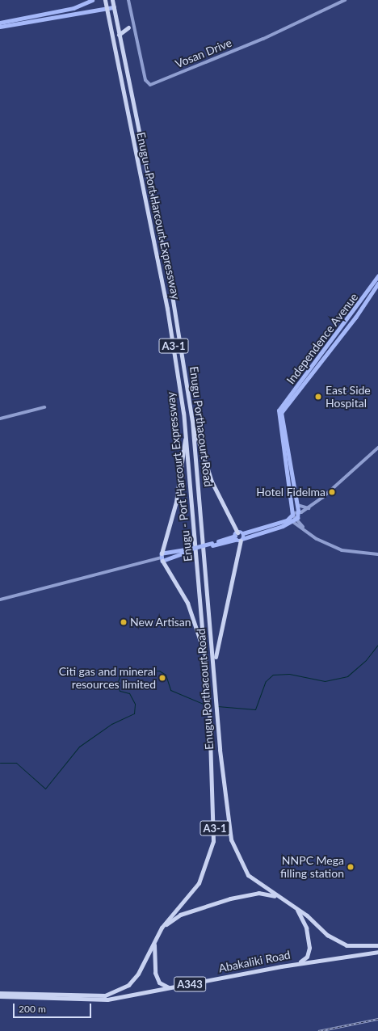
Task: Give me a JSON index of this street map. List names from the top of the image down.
{
  "streets": {
    "highway": [
      "Enugu - Port Harcourt Expressway",
      "A3-1",
      "Enugu Porthacourt Road",
      "Abakaliki Road",
      "A343"
    ],
    "main road": ["Independence Avenue"],
    "street": ["Vosan Drive"]
  },
  "crossings": [
    ["Enugu - Port Harcourt Expressway", "A343"],
    ["Enugu Porthacourt Road", "A343"],
    ["Abakaliki Road", "A343"]
  ],
  "places": [
    "East Side Hospital",
    "Hotel Fidelma",
    "New Artisan",
    "Citi gas and mineral resources limited",
    "NNPC Mega filling station"
  ],
  "scale_bar": "200 m"
}
